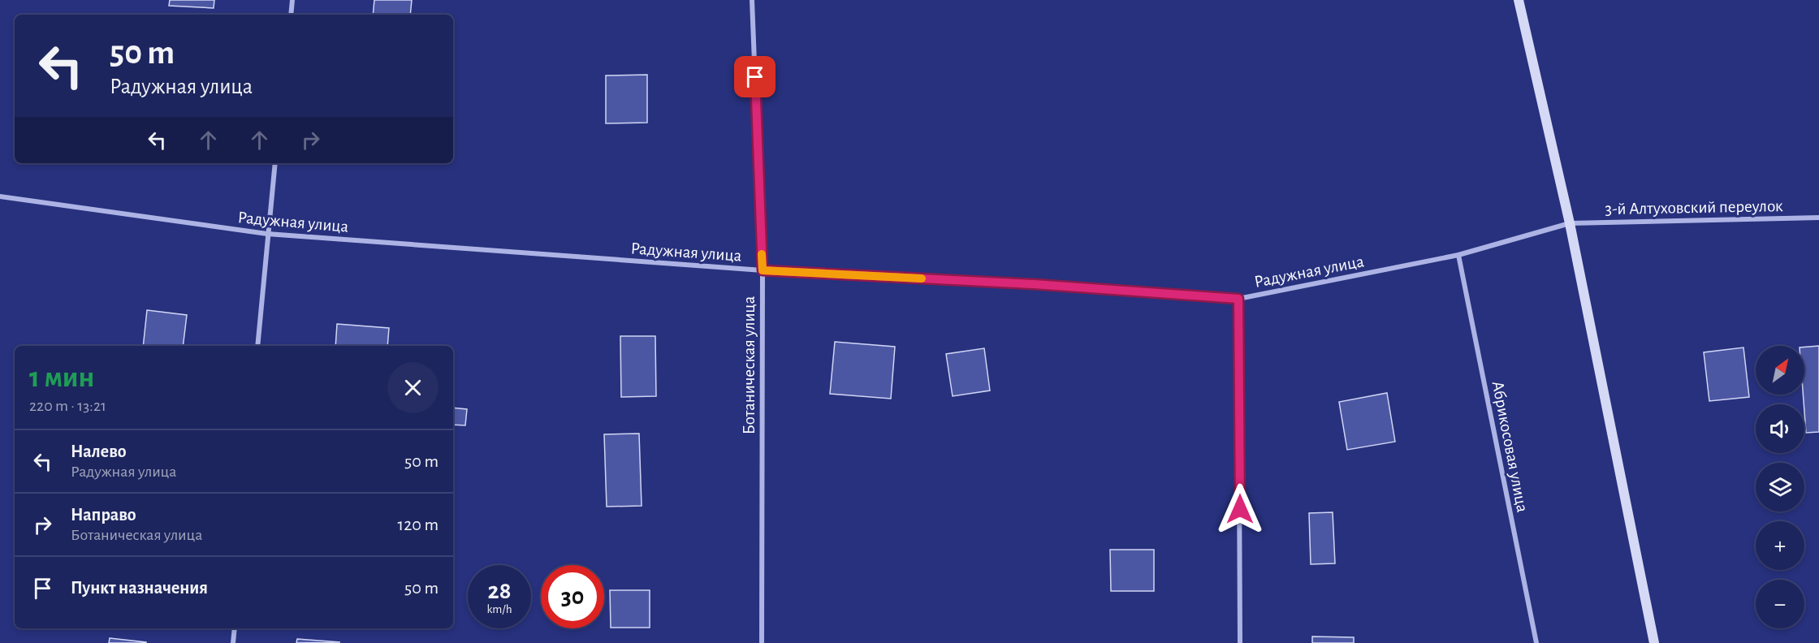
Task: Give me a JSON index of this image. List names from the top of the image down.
{
  "streets": {
    "street": [
      "3-й Алтуховский переулок",
      "Радужная улица",
      "Ботаническая улица",
      "Абрикосовая улица"
    ]
  },
  "crossings": [
    ["3-й Алтуховский переулок", "Радужная улица"],
    ["Радужная улица", "Ботаническая улица"],
    ["Радужная улица", "Абрикосовая улица"]
  ],
  "north": "top right",
  "page": {
    "turn": ["50 m", "Радужная улица"],
    "map_buttons": ["+", "−"],
    "heading": ["1 мин", "220 m · 13:21"],
    "list": [
      {
        "name": "Налево",
        "note": "Радужная улица",
        "value": "50 m"
      },
      {
        "name": "Направо",
        "note": "Ботаническая улица",
        "value": "120 m"
      },
      {
        "name": "Пункт назначения",
        "value": "50 m"
      }
    ],
    "speed": "28 km/h",
    "limit": "30"
  }
}
